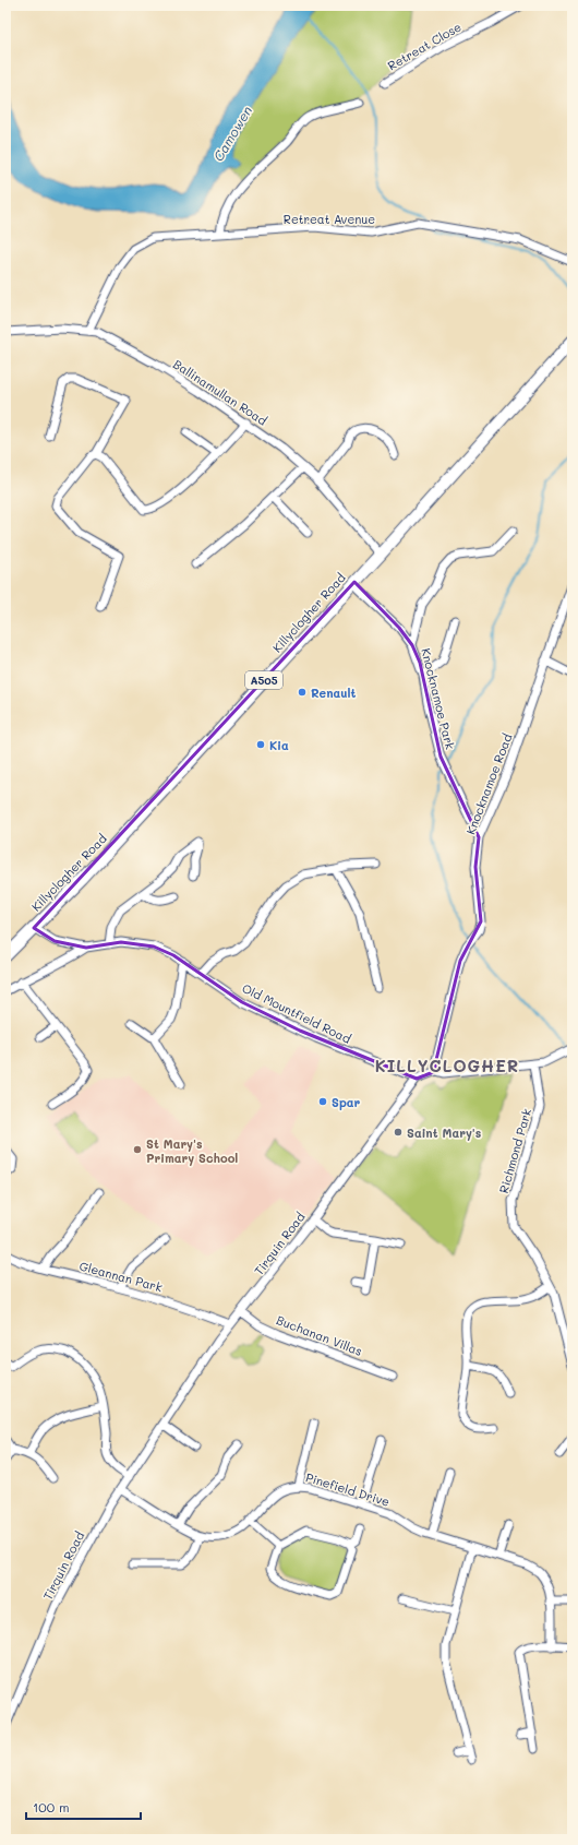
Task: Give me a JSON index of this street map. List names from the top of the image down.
{
  "streets": {
    "highway": ["Killyclogher Road", "A505"],
    "street": [
      "Retreat Close",
      "Retreat Avenue",
      "Ballinamullan Road",
      "Knocknamoe Park",
      "Knocknamoe Road",
      "Old Mountfield Road",
      "Richmond Park",
      "Tirquin Road",
      "Gleannan Park",
      "Buchanan Villas",
      "Pinefield Drive"
    ]
  },
  "crossings": [
    ["Retreat Avenue", "Ballinamullan Road"],
    ["Ballinamullan Road", "Killyclogher Road"],
    ["Killyclogher Road", "Knocknamoe Park"],
    ["Knocknamoe Park", "Knocknamoe Road"],
    ["Old Mountfield Road", "Tirquin Road"],
    ["Tirquin Road", "Gleannan Park"],
    ["Tirquin Road", "Buchanan Villas"],
    ["Tirquin Road", "Pinefield Drive"]
  ],
  "districts": ["KILLYCLOGHER"],
  "water": ["Camowen"],
  "places": [
    "Renault",
    "Kia",
    "Spar",
    "Saint Mary's",
    "St Mary's Primary School"
  ],
  "scale_bar": "100 m"
}
